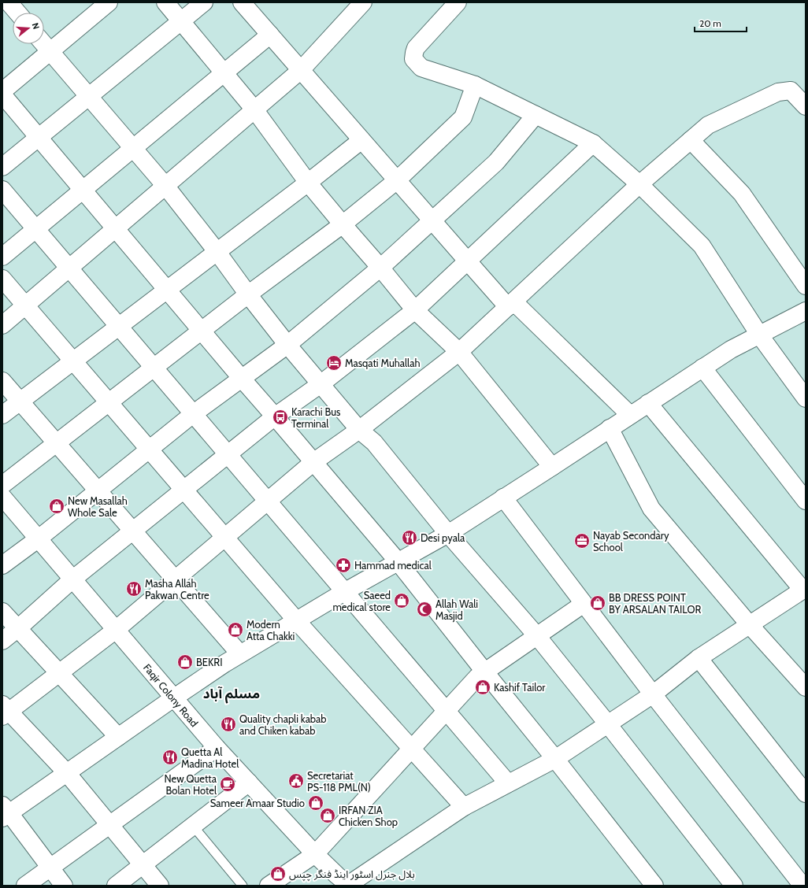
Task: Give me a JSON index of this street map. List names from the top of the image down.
{
  "streets": {
    "street": ["Faqir Colony Road"]
  },
  "districts": ["مسلم آباد"],
  "places": {
    "hotel": ["Masqati Muhallah"],
    "bus stop": ["Karachi Bus Terminal"],
    "shop": [
      "New Masallah Whole Sale",
      "Saeed medical store",
      "BB DRESS POINT BY ARSALAN TAILOR",
      "Modern Atta Chakki",
      "BEKRI",
      "Kashif Tailor",
      "Sameer Amaar Studio",
      "IRFAN ZIA Chicken Shop",
      "بلال جنرل اسٹور اینڈ فنگر چپس"
    ],
    "restaurant": [
      "Desi pyala",
      "Masha Allah Pakwan Centre",
      "Quality chapli kabab and Chiken kabab",
      "Quetta Al Madina Hotel"
    ],
    "office": ["Nayab Secondary School"],
    "pharmacy": ["Hammad medical"],
    "mosque": ["Allah Wali Masjid"],
    "public building": ["Secretariat PS-118 PML(N)"],
    "cafe": ["New Quetta Bolan Hotel"]
  },
  "scale_bar": "20 m",
  "north": "right"
}
